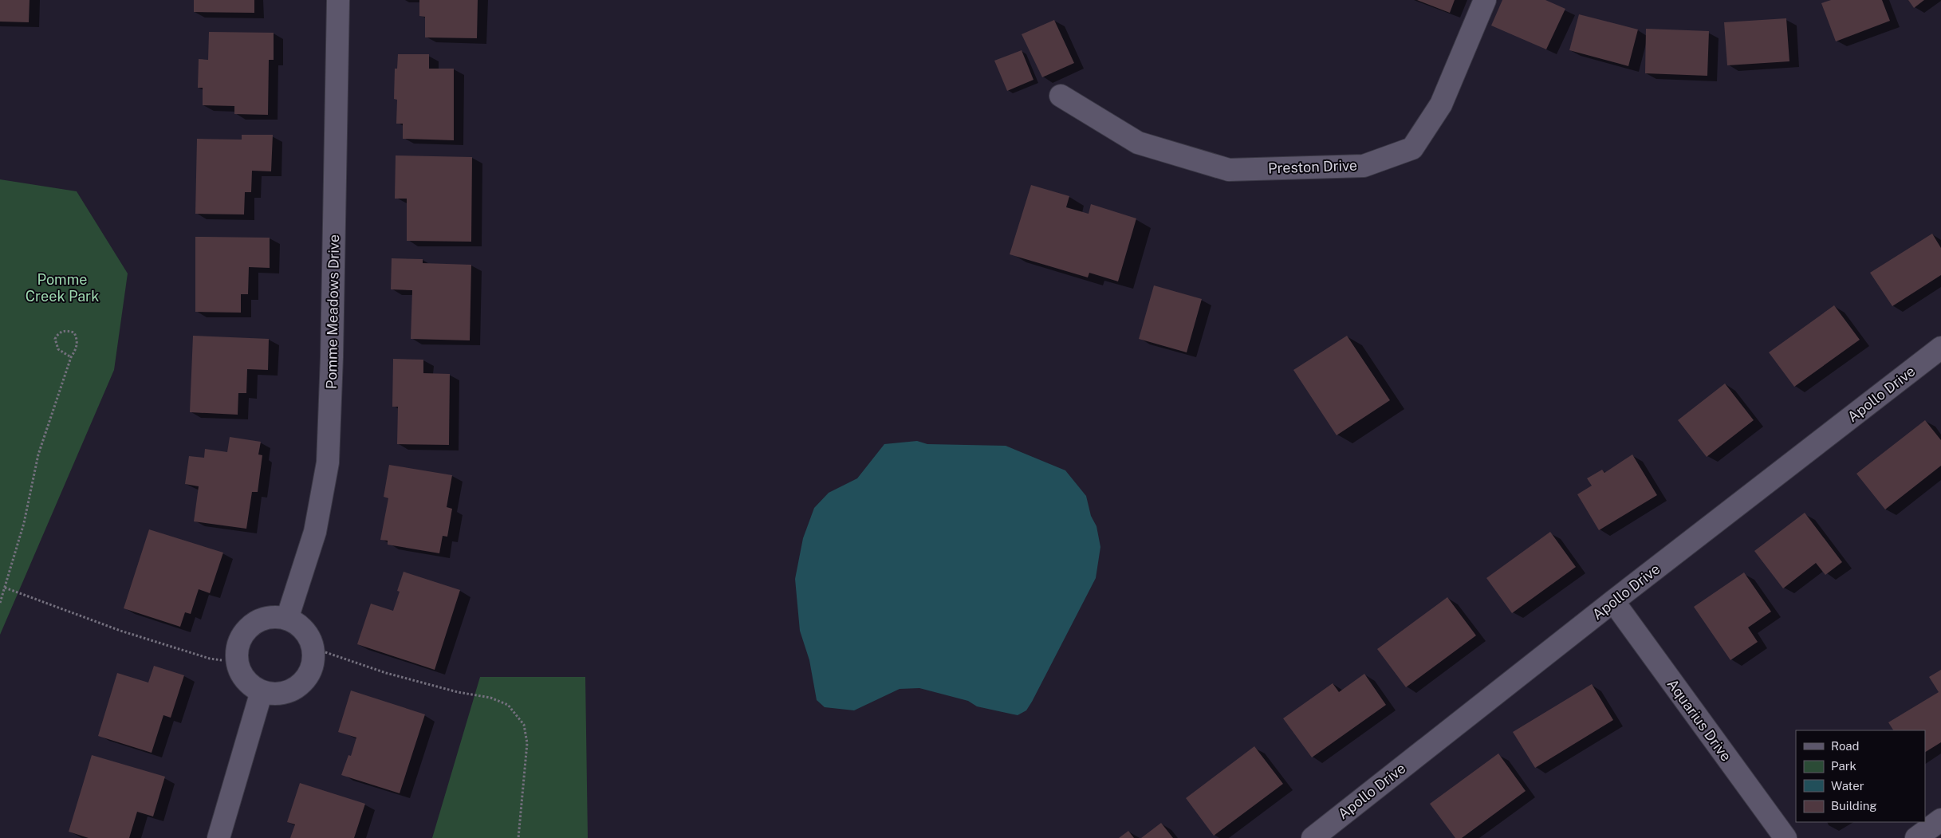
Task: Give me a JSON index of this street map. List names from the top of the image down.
{
  "streets": {
    "street": [
      "Preston Drive",
      "Pomme Meadows Drive",
      "Apollo Drive",
      "Aquarius Drive"
    ]
  },
  "crossings": [
    ["Apollo Drive", "Aquarius Drive"]
  ],
  "parks": ["Pomme Creek Park"],
  "legend": [
    "Road",
    "Park",
    "Water",
    "Building"
  ]
}
